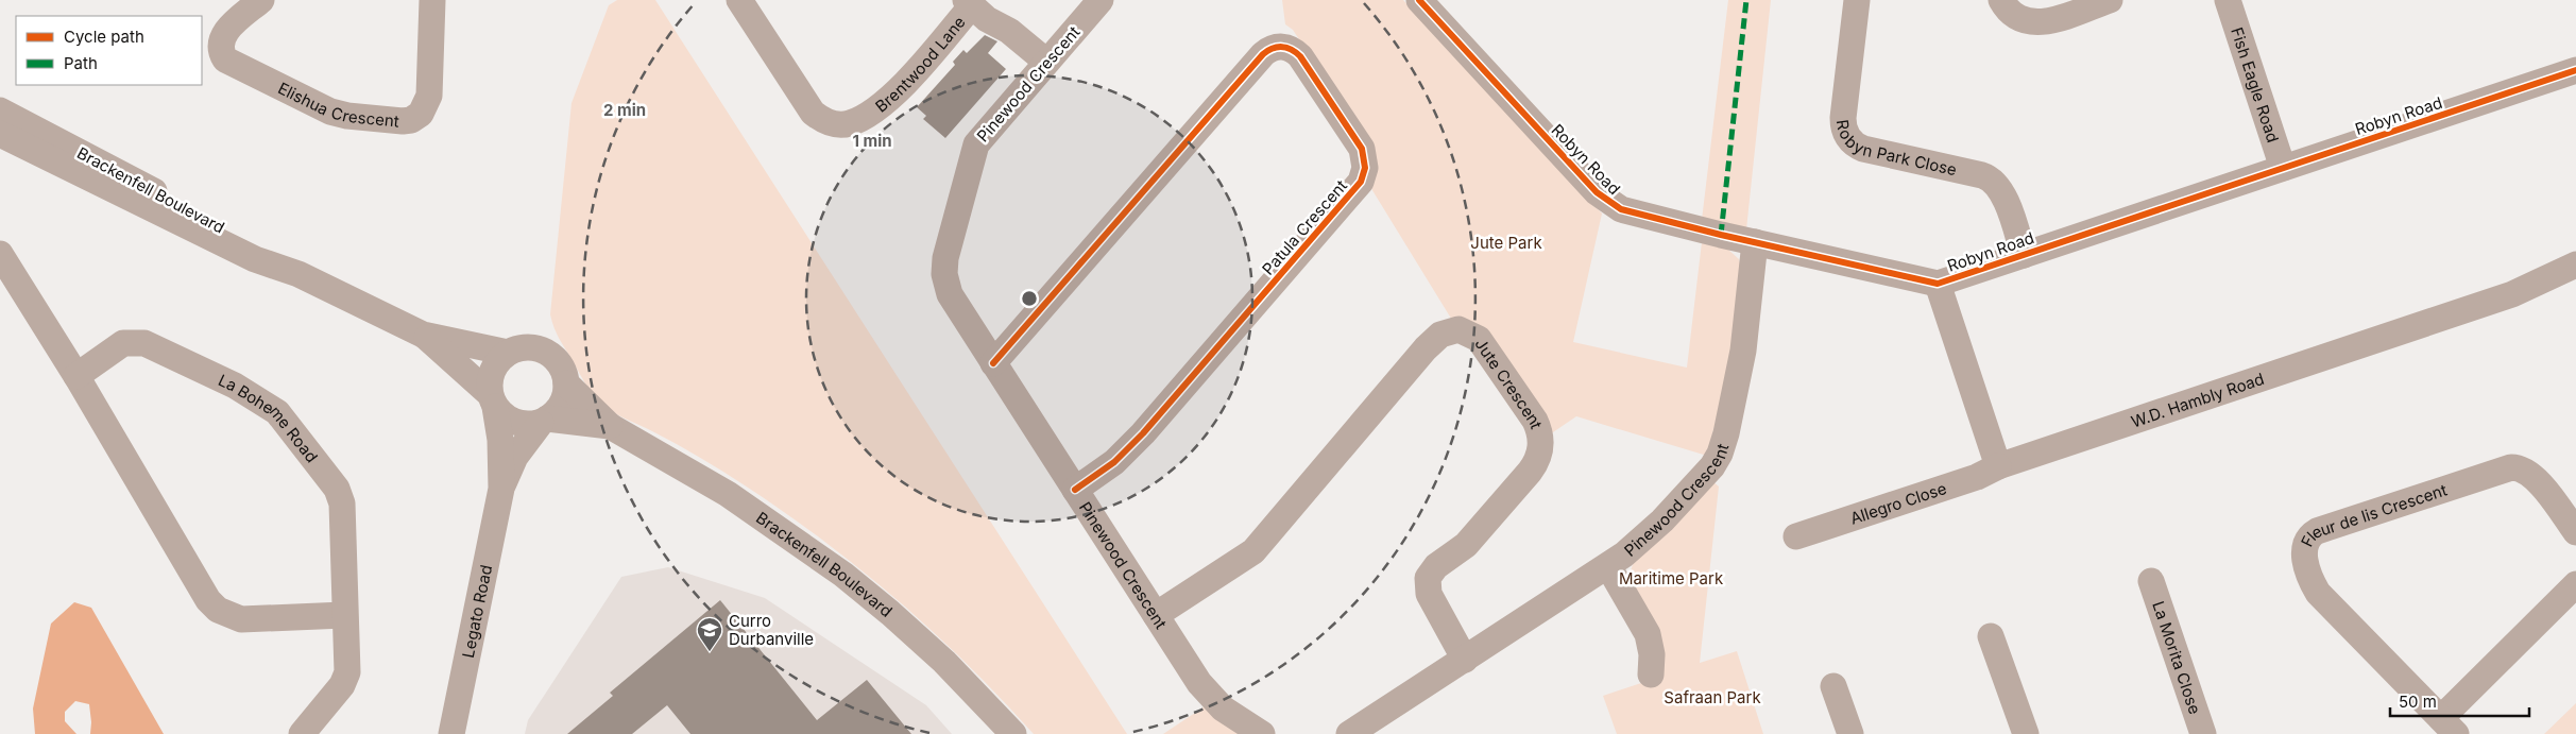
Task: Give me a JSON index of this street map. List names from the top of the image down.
{
  "streets": {
    "street": [
      "Brentwood Lane",
      "Pinewood Crescent",
      "Fish Eagle Road",
      "Elishua Crescent",
      "Robyn Road",
      "Robyn Park Close",
      "Brackenfell Boulevard",
      "Patula Crescent",
      "Jute Crescent",
      "W.D. Hambly Road",
      "La Boheme Road",
      "Allegro Close",
      "Fleur de lis Crescent",
      "Legato Road",
      "La Morita Close"
    ]
  },
  "crossings": [
    ["Pinewood Crescent", "Robyn Road"],
    ["Pinewood Crescent", "Patula Crescent"],
    ["Pinewood Crescent", "Jute Crescent"],
    ["Fish Eagle Road", "Robyn Road"],
    ["Robyn Road", "Robyn Park Close"],
    ["Brackenfell Boulevard", "Legato Road"],
    ["W.D. Hambly Road", "Allegro Close"]
  ],
  "parks": ["Jute Park", "Maritime Park", "Safraan Park"],
  "places": {
    "school or university": ["Curro Durbanville"]
  },
  "legend": ["Cycle path", "Path"],
  "scale_bar": "50 m",
  "rings": ["2 min", "1 min"]
}
